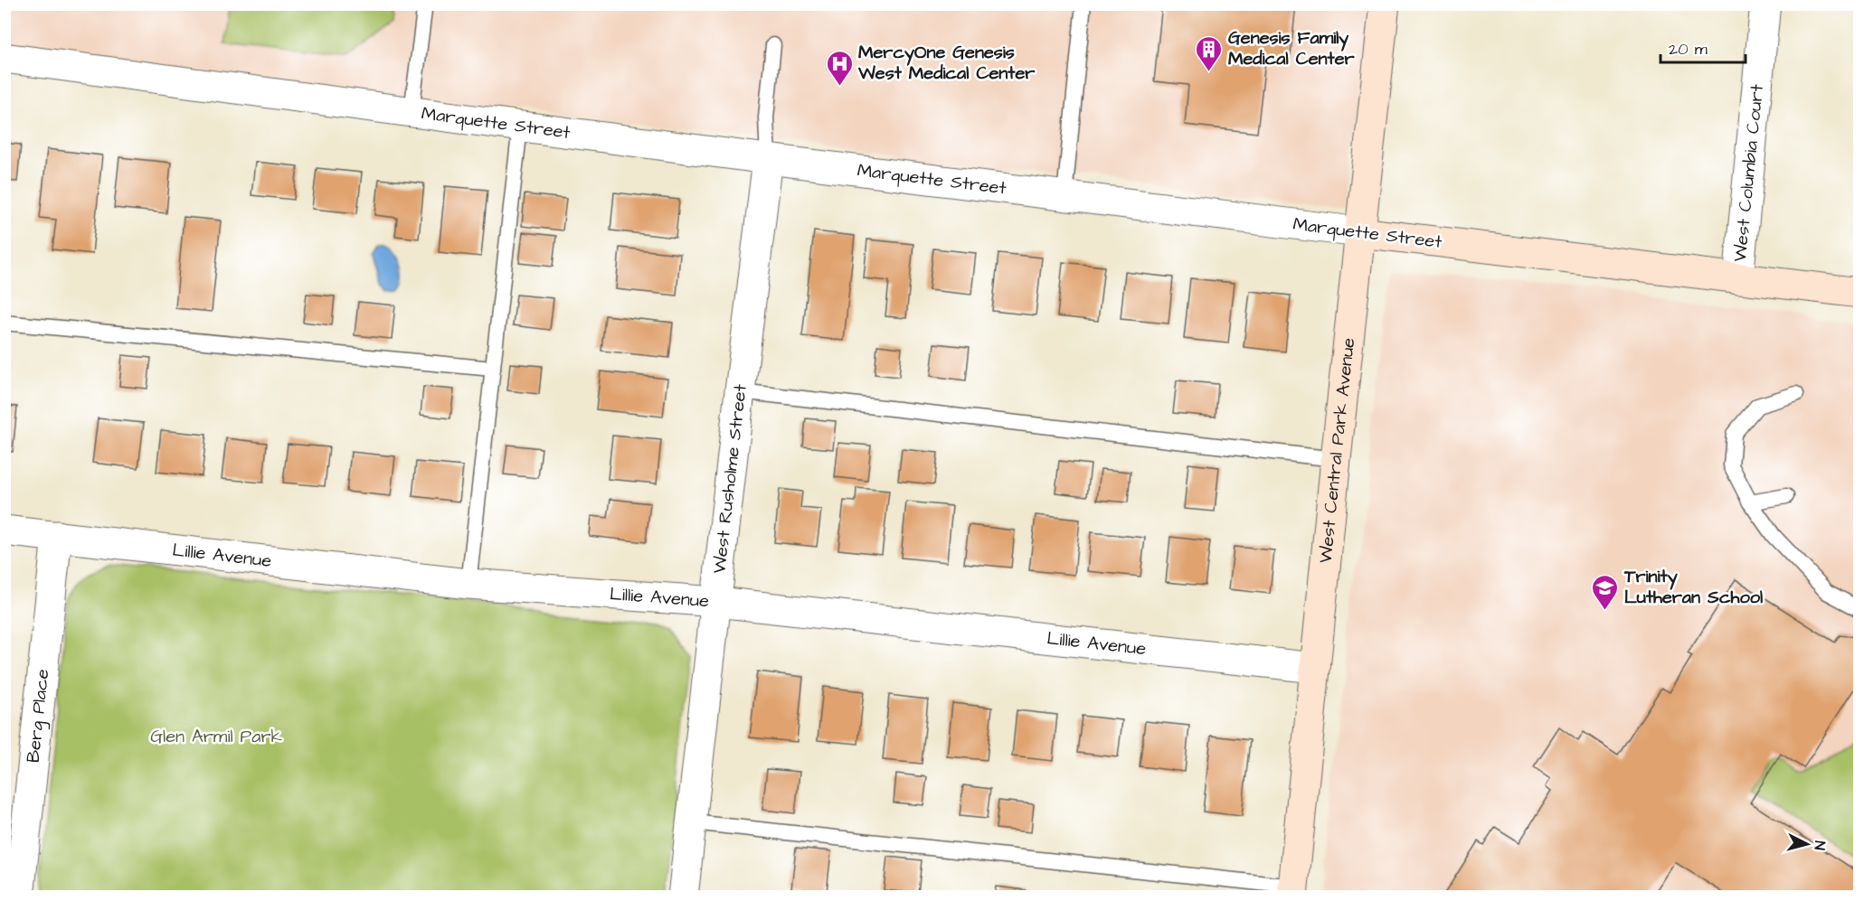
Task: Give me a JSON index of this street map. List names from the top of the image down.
{
  "streets": {
    "main road": ["Marquette Street", "West Central Park Avenue"],
    "street": [
      "West Columbia Court",
      "West Rusholme Street",
      "Lillie Avenue",
      "Berg Place"
    ]
  },
  "crossings": [
    ["Marquette Street", "West Columbia Court"],
    ["Marquette Street", "West Central Park Avenue"],
    ["Marquette Street", "West Rusholme Street"],
    ["West Central Park Avenue", "Lillie Avenue"],
    ["West Rusholme Street", "Lillie Avenue"],
    ["Lillie Avenue", "Berg Place"]
  ],
  "parks": ["Glen Armil Park"],
  "places": {
    "building": ["Genesis Family Medical Center"],
    "hospital": ["MercyOne Genesis West Medical Center"],
    "school or university": ["Trinity Lutheran School"]
  },
  "scale_bar": "20 m",
  "north": "right"
}
